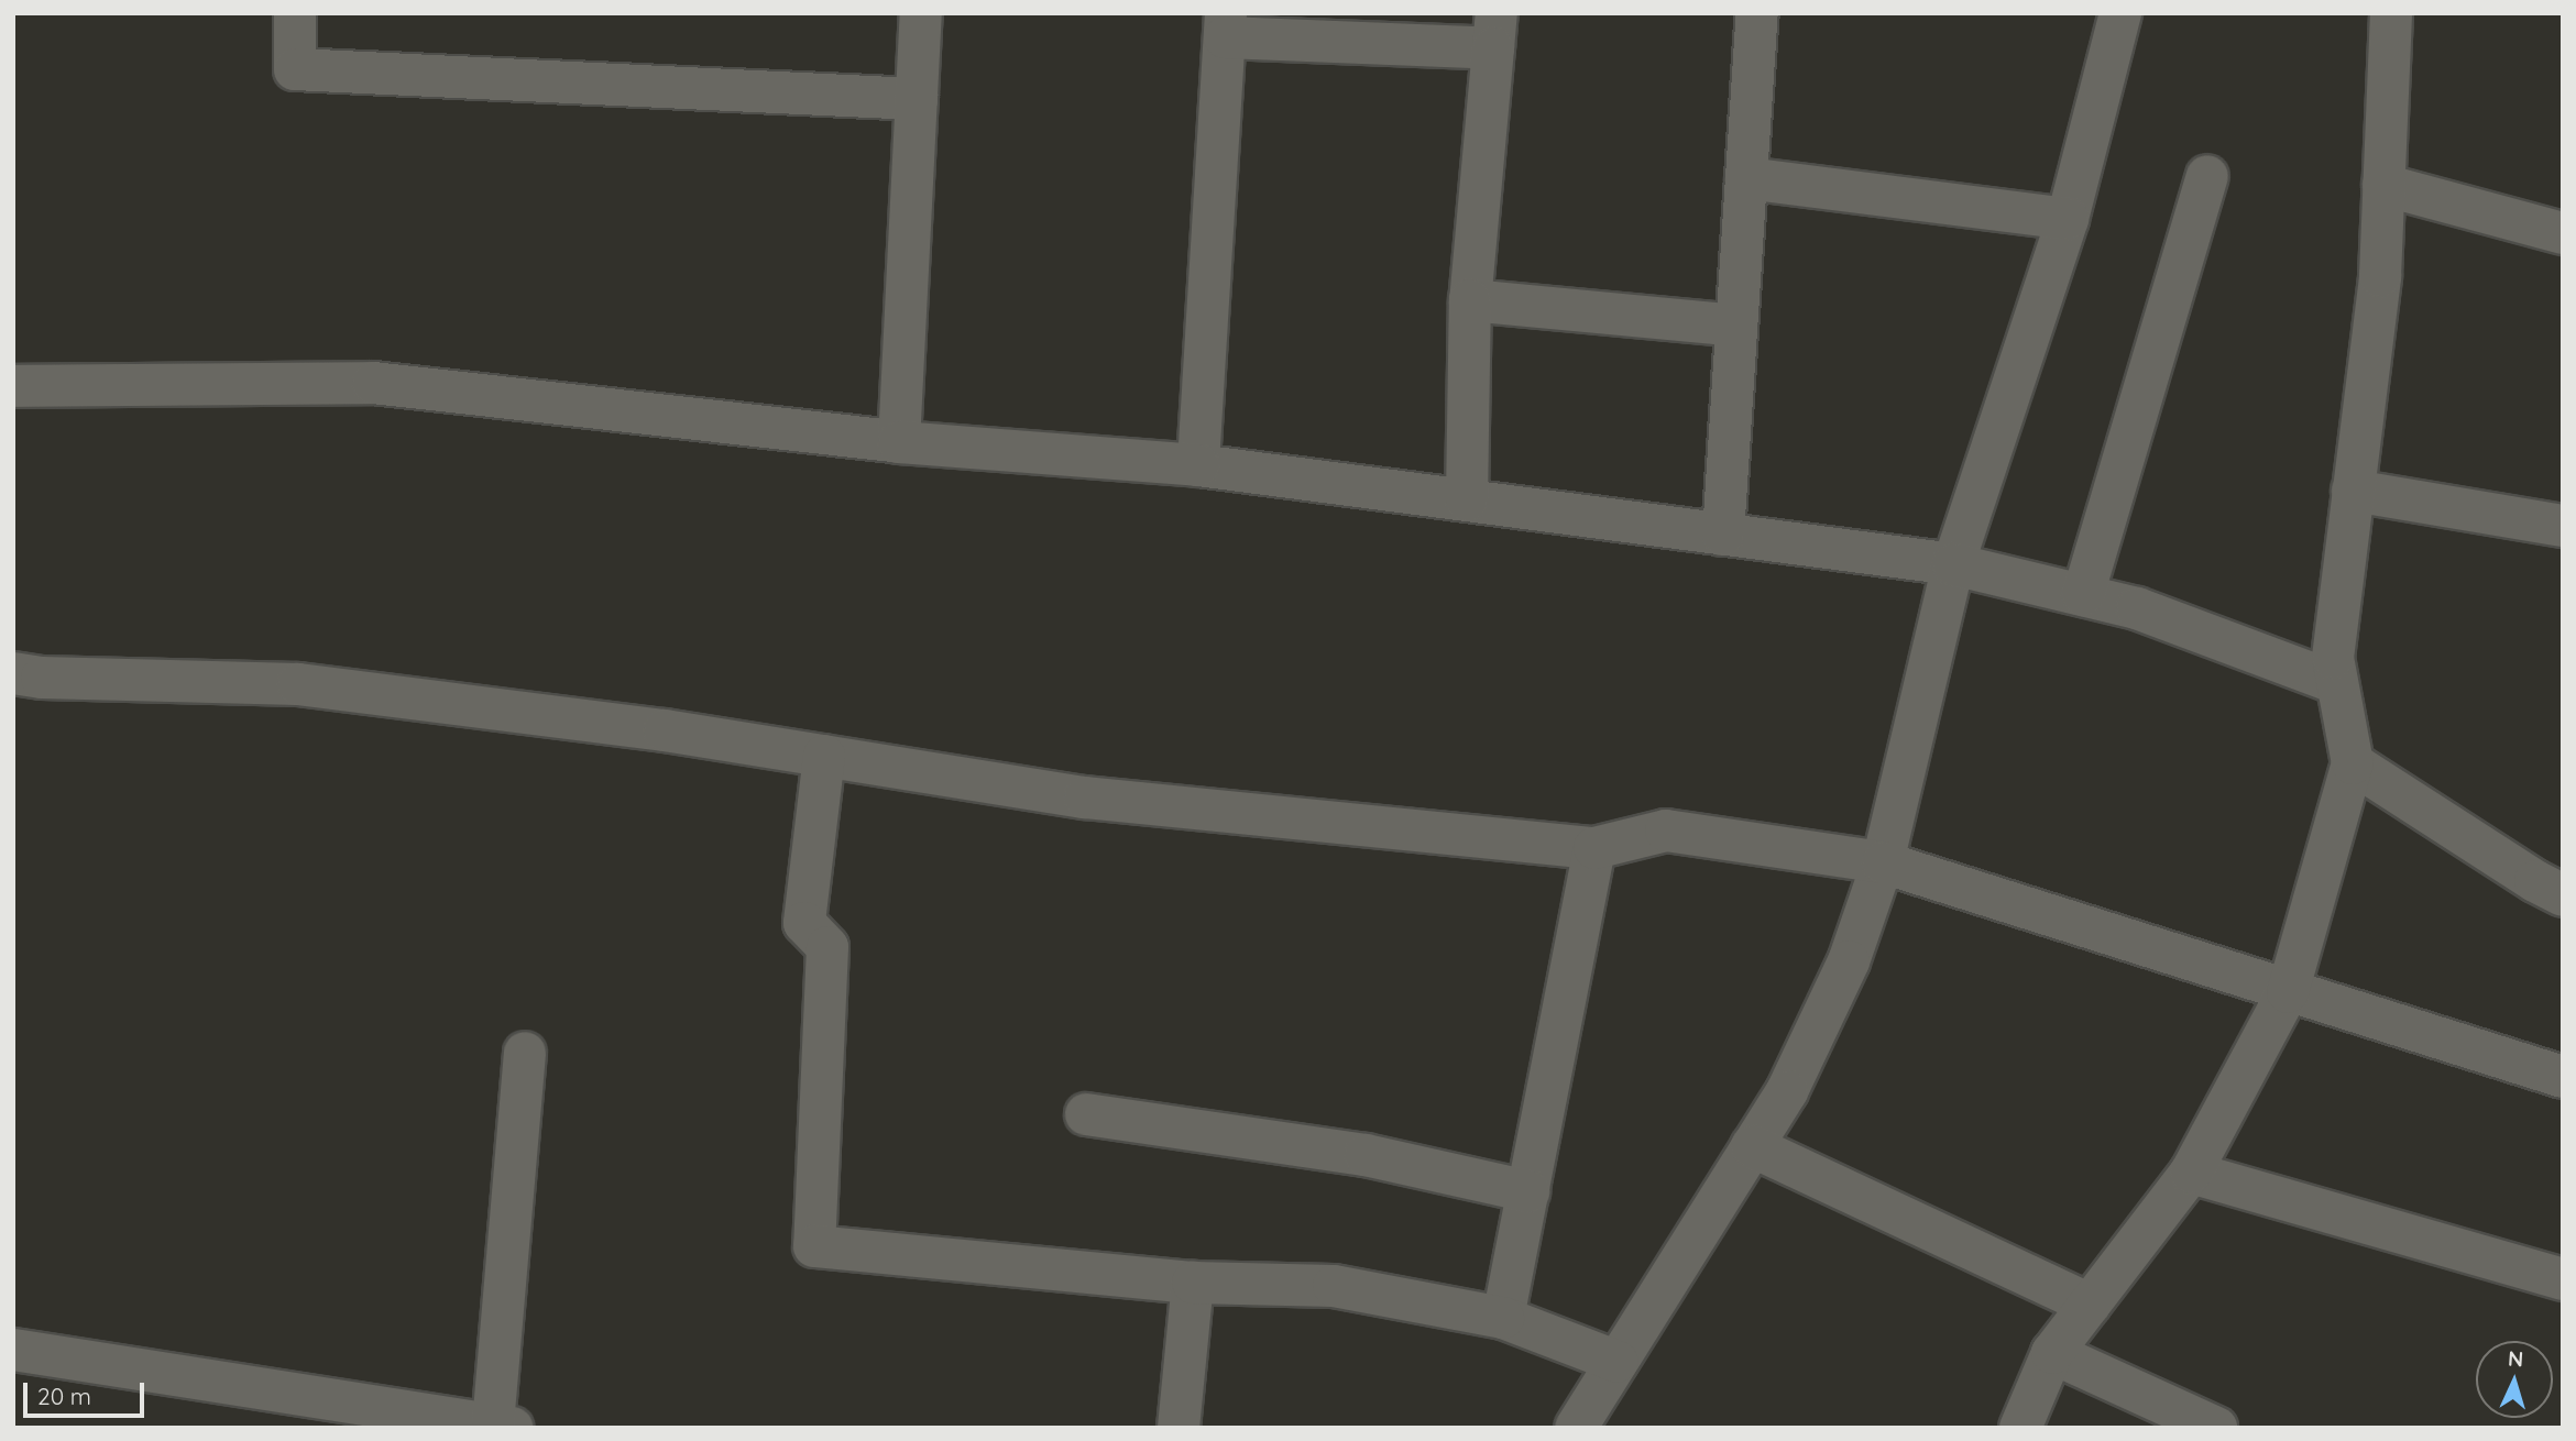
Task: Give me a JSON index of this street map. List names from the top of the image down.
{
  "scale_bar": "20 m",
  "north": "top"
}
